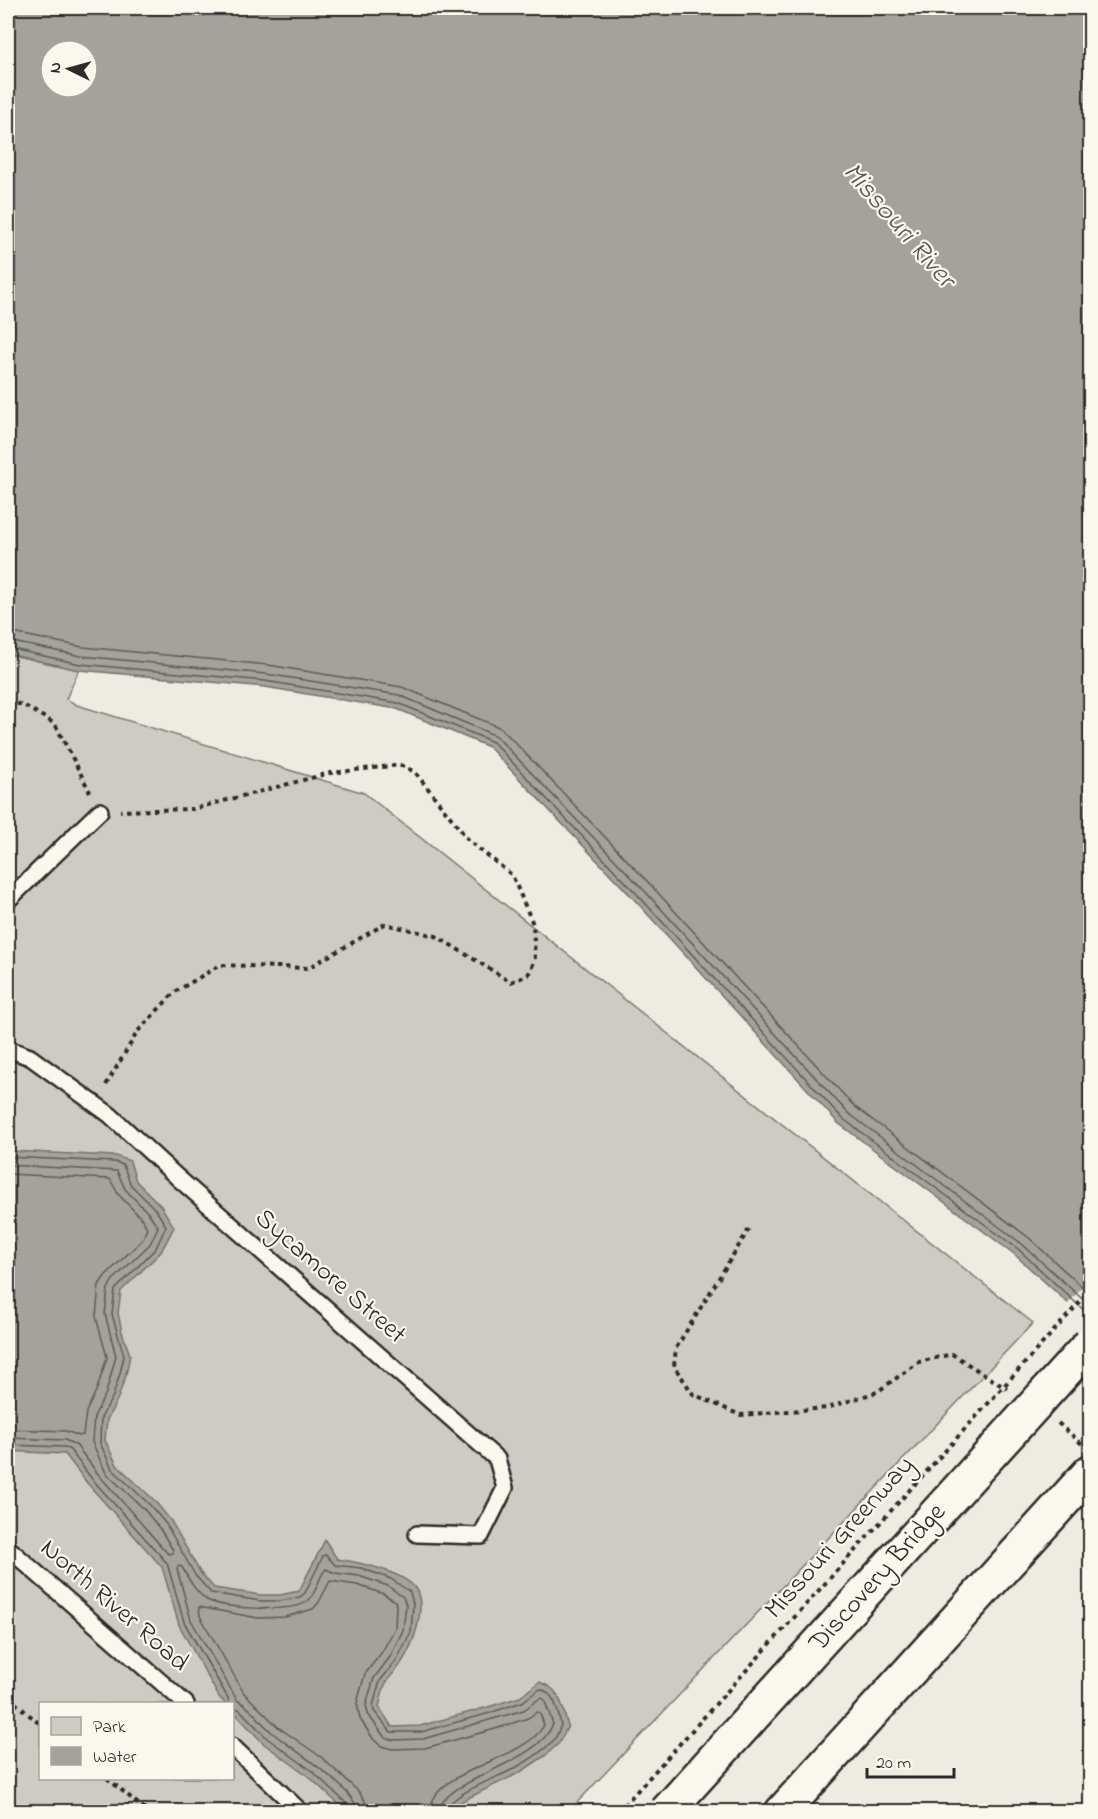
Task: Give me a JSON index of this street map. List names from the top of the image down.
{
  "streets": {
    "highway": ["Discovery Bridge"],
    "lane": ["Sycamore Street", "North River Road"],
    "path": ["Missouri Greenway"]
  },
  "water": ["Missouri River"],
  "legend": ["Park", "Water"],
  "scale_bar": "20 m",
  "north": "left"
}
